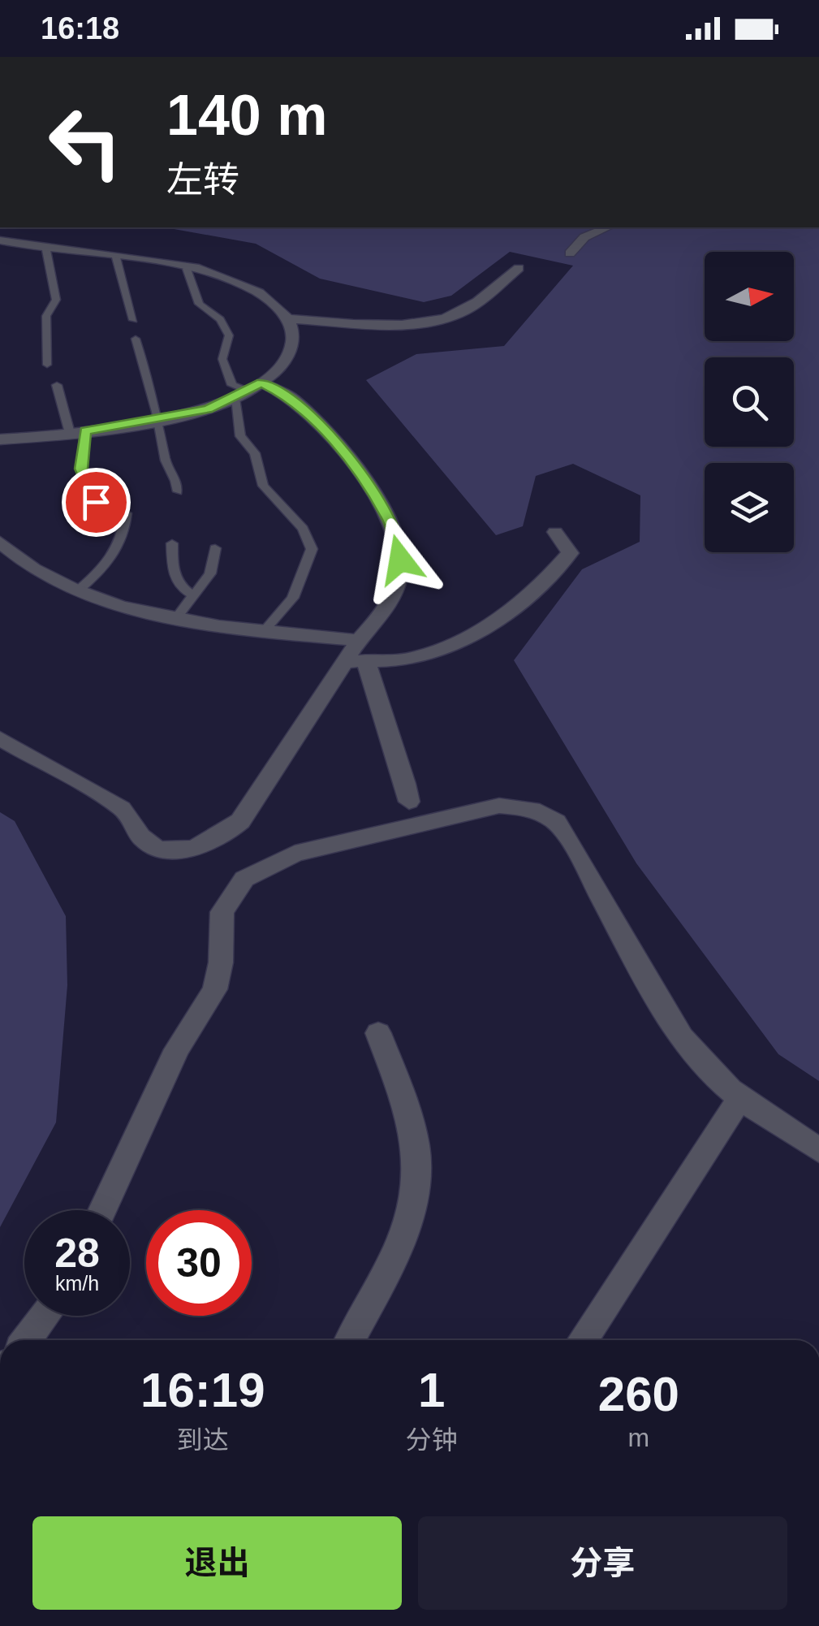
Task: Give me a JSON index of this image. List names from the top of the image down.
{
  "north": "right",
  "page": {
    "status": "16:18",
    "turn": ["140 m", "左转"],
    "speed": "28 km/h",
    "limit": "30",
    "eta": [
      "16:19",
      "到达",
      "1",
      "分钟",
      "260",
      "m"
    ],
    "buttons": ["退出", "分享"]
  }
}
